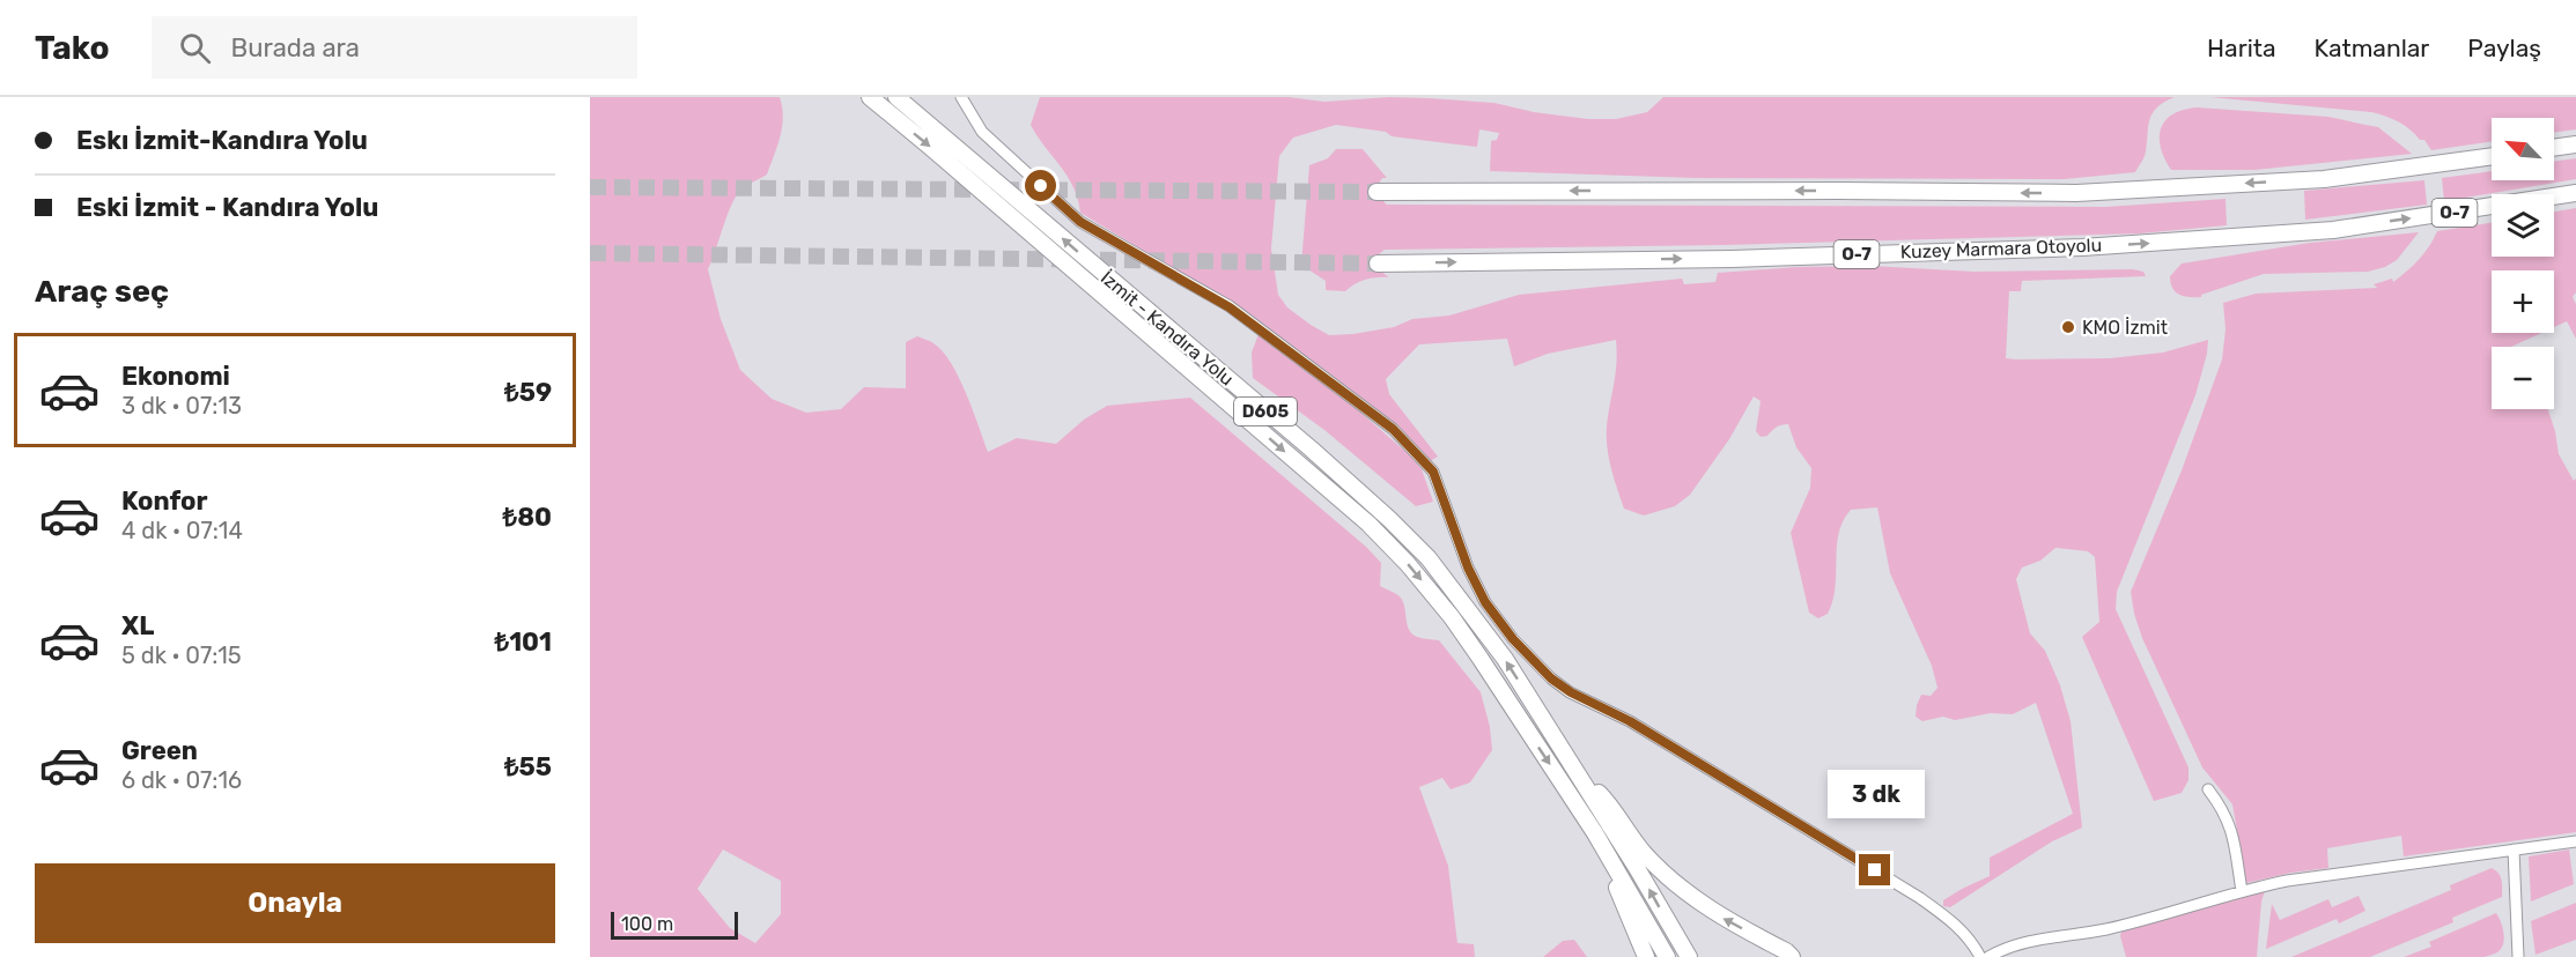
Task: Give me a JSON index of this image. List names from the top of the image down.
{
  "streets": {
    "highway": [
      "O-7",
      "Kuzey Marmara Otoyolu",
      "İzmit - Kandıra Yolu",
      "D605"
    ]
  },
  "places": ["KMO İzmit"],
  "scale_bar": "100 m",
  "north": "top left",
  "page": {
    "header": "Tako",
    "search": "Burada ara",
    "nav": ["Harita", "Katmanlar", "Paylaş"],
    "banner": ["Eskı İzmit-Kandıra Yolu", "Eski İzmit - Kandıra Yolu"],
    "map_buttons": ["+", "−"],
    "heading": "Araç seç",
    "list": [
      {
        "name": "Ekonomi",
        "note": "3 dk · 07:13",
        "value": "₺59"
      },
      {
        "name": "Konfor",
        "note": "4 dk · 07:14",
        "value": "₺80"
      },
      {
        "name": "XL",
        "note": "5 dk · 07:15",
        "value": "₺101"
      },
      {
        "name": "Green",
        "note": "6 dk · 07:16",
        "value": "₺55"
      }
    ],
    "bubble": "3 dk",
    "buttons": "Onayla",
    "scale": "100 m"
  }
}
